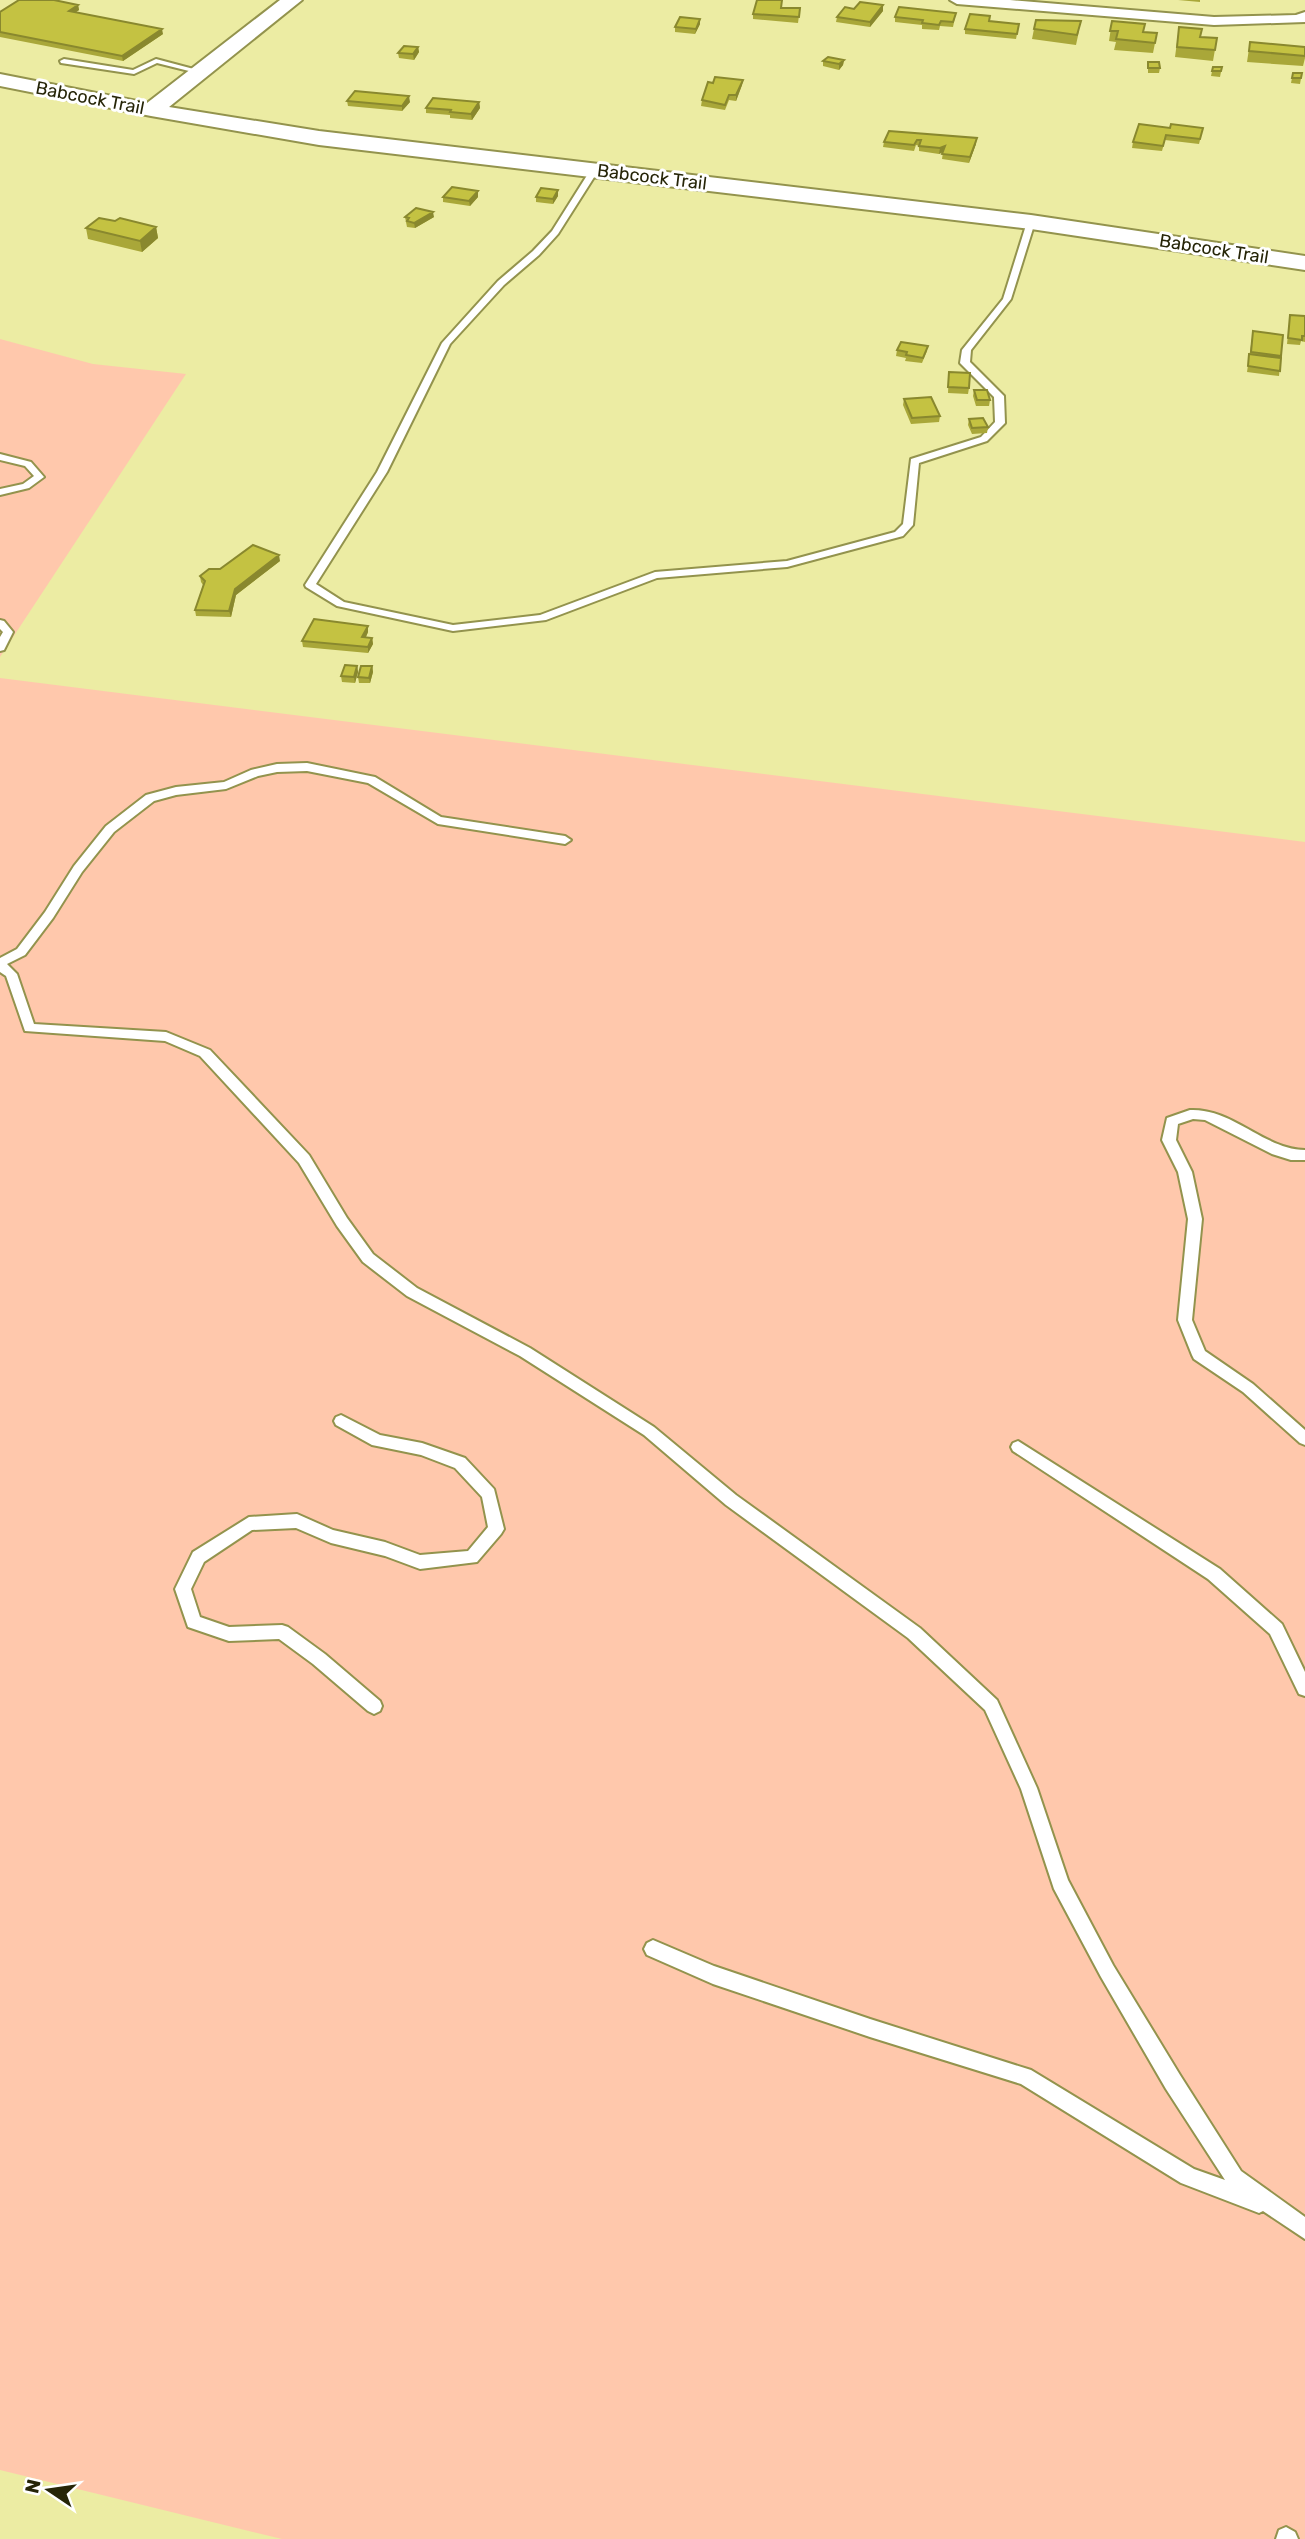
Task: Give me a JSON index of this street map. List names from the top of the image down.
{
  "streets": {
    "street": ["Babcock Trail"]
  },
  "north": "left"
}
